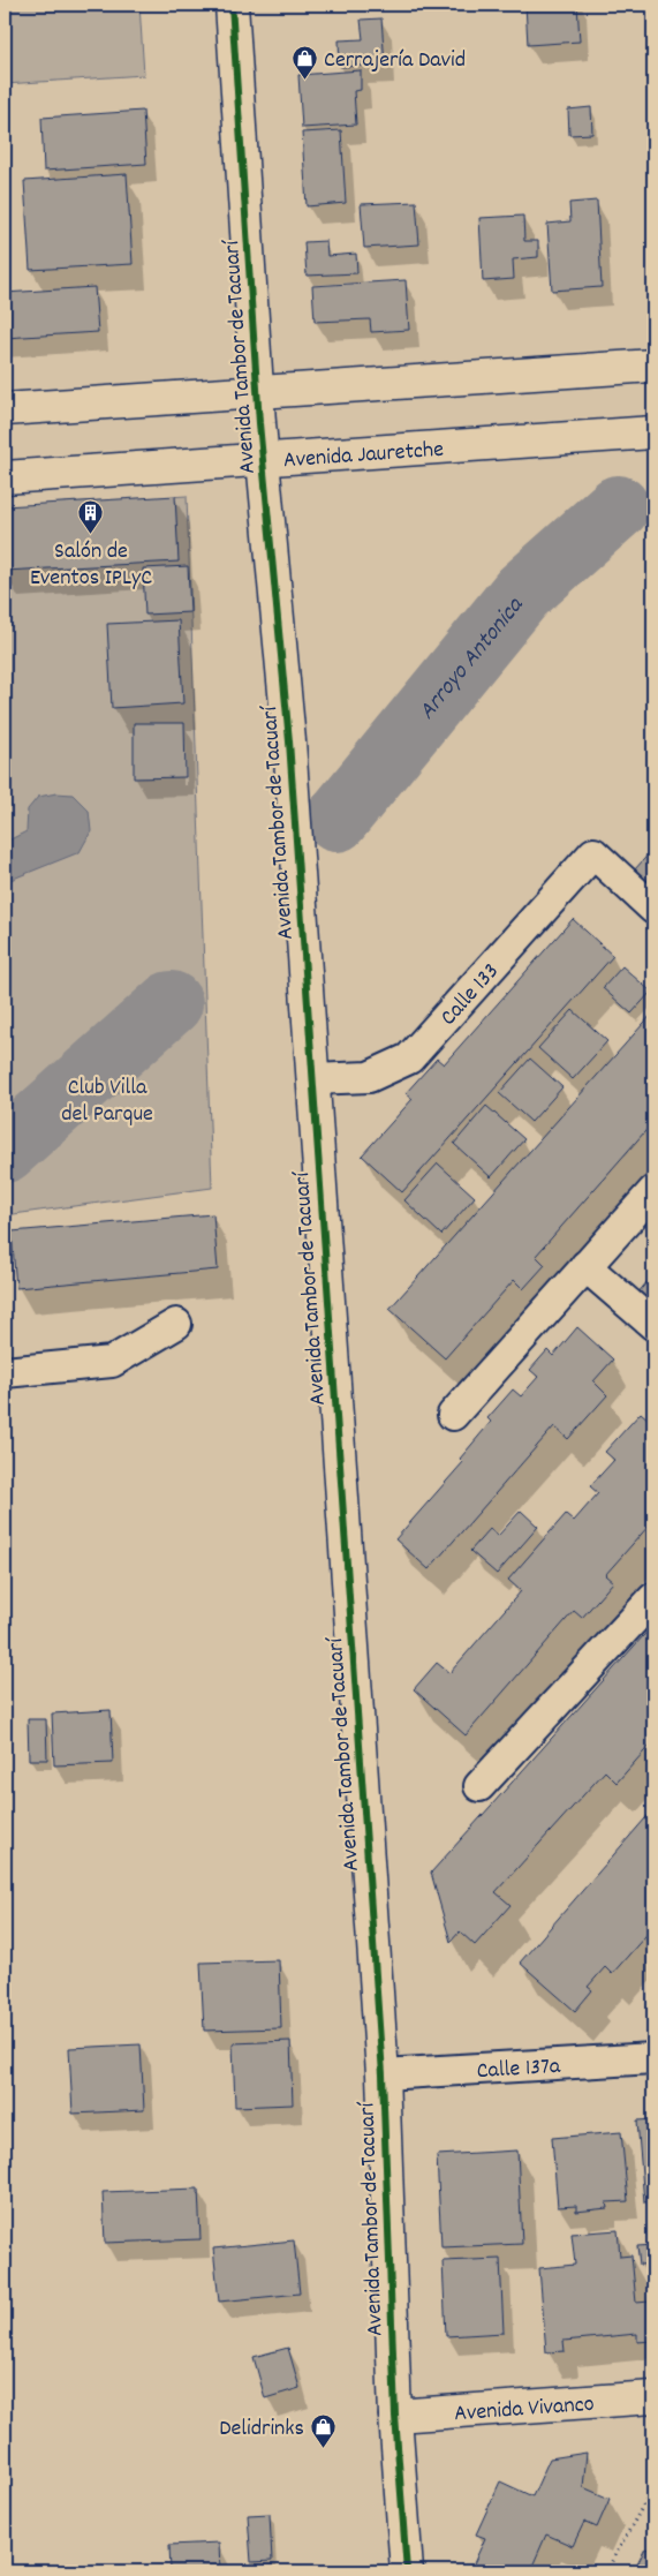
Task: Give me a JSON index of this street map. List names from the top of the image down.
{
  "streets": {
    "main road": ["Avenida Tambor de Tacuarí", "Avenida Jauretche", "Avenida Vivanco"],
    "street": ["Calle 133", "Calle 137a"]
  },
  "crossings": [
    ["Avenida Tambor de Tacuarí", "Avenida Jauretche"],
    ["Avenida Tambor de Tacuarí", "Calle 133"],
    ["Avenida Tambor de Tacuarí", "Calle 137a"],
    ["Avenida Tambor de Tacuarí", "Avenida Vivanco"]
  ],
  "water": ["Arroyo Antonica"],
  "parks": ["Club Villa del Parque"],
  "places": {
    "shop": ["Cerrajería David", "Delidrinks"],
    "building": ["Salón de Eventos IPLyC"]
  }
}
